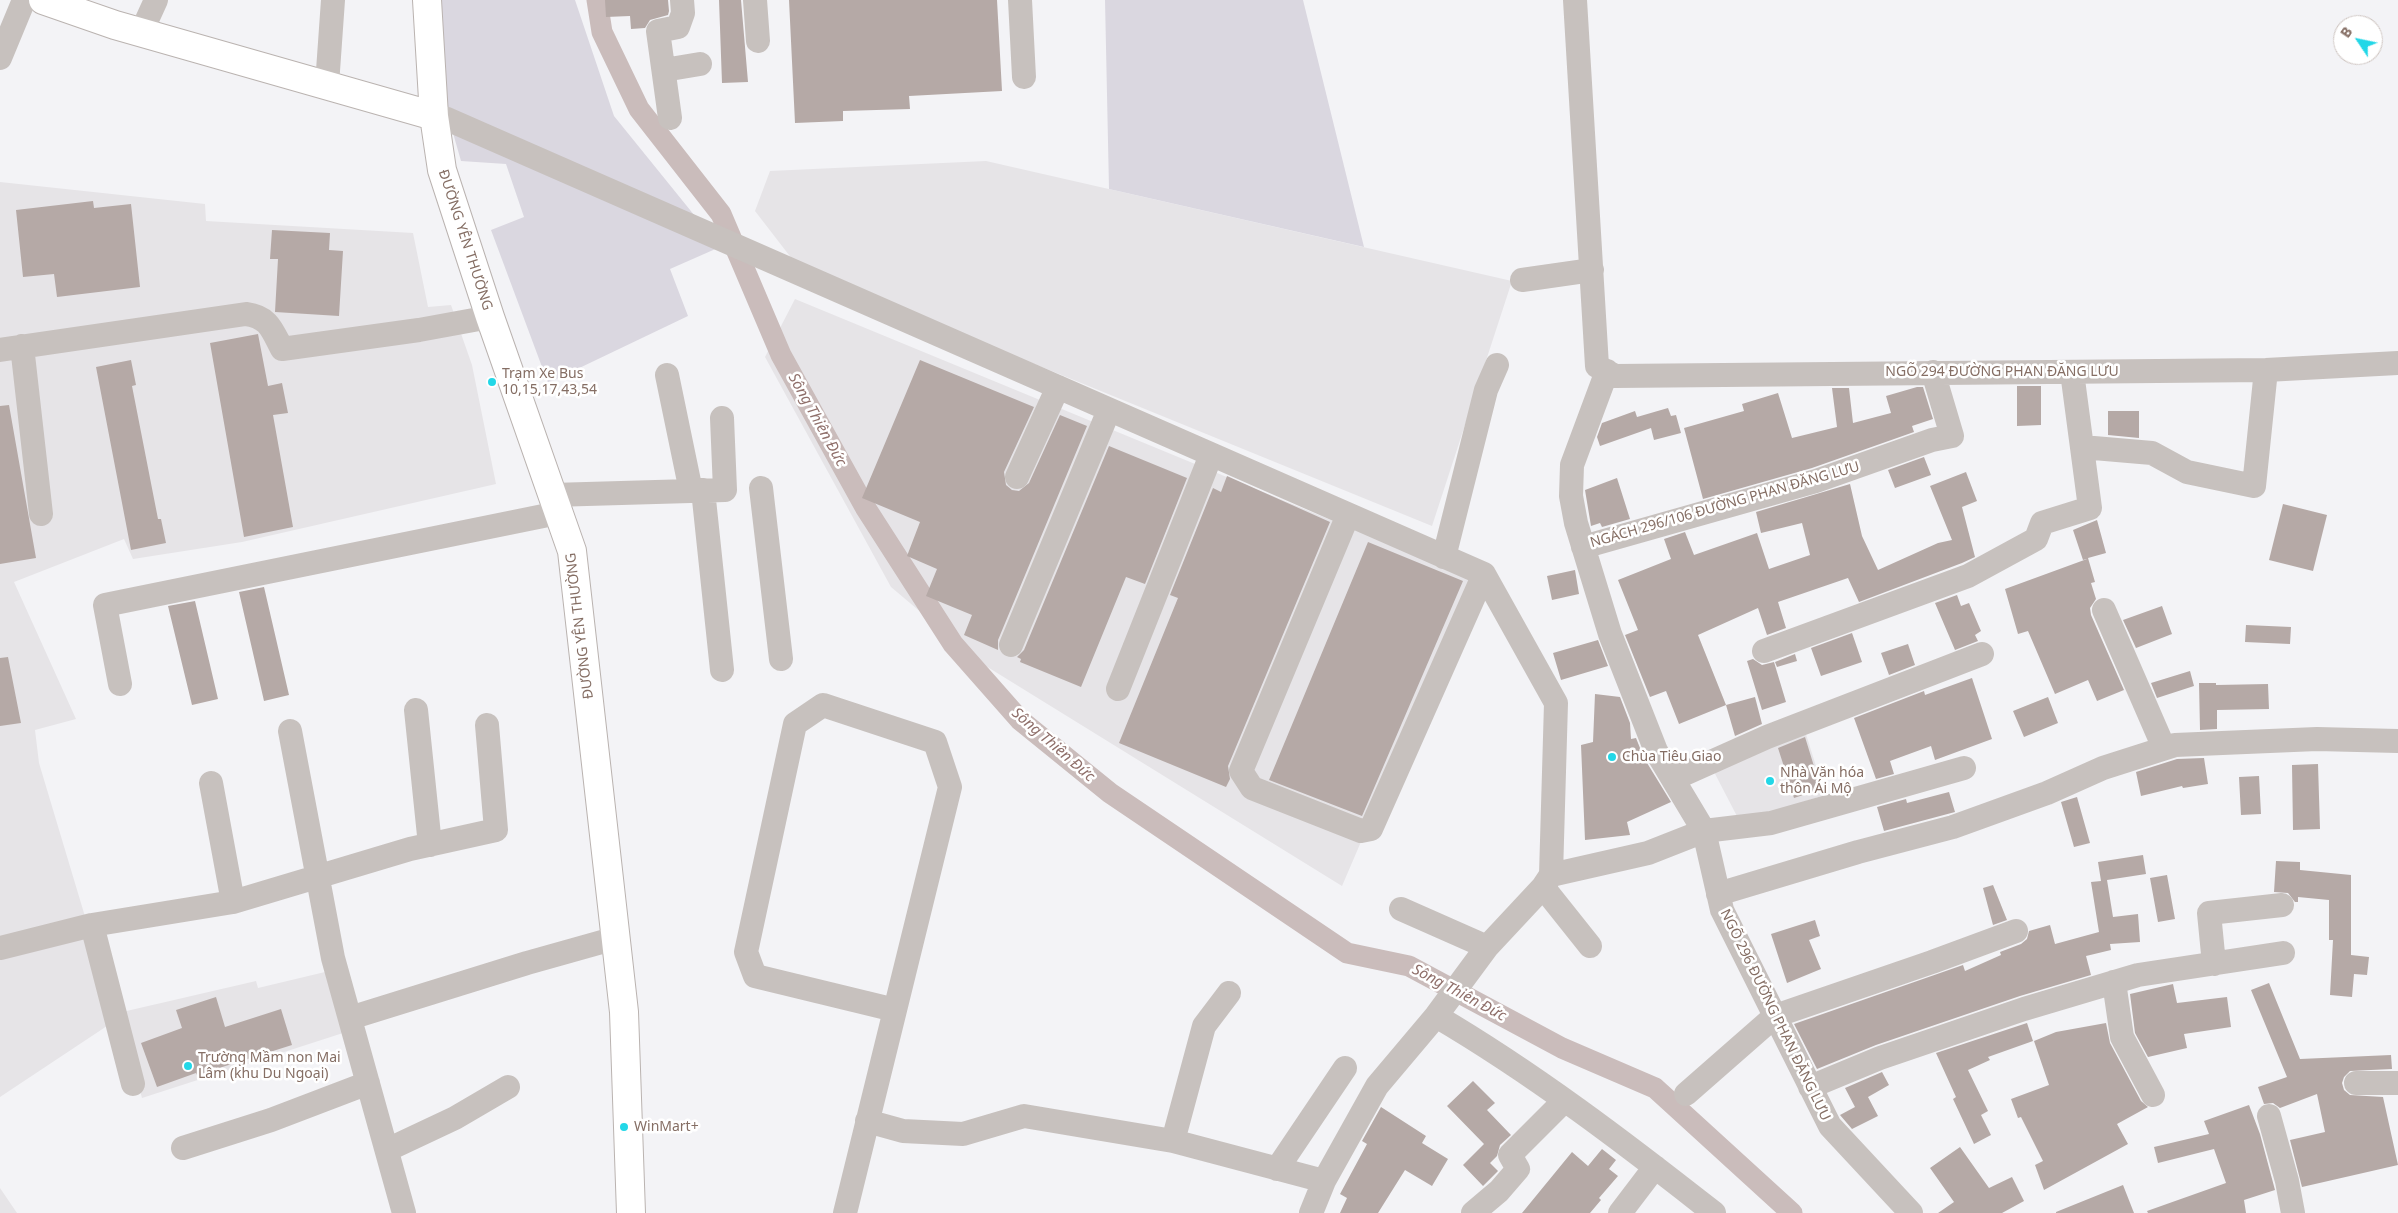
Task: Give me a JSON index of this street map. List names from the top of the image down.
{
  "streets": {
    "main road": ["ĐƯỜNG YÊN THƯỜNG"],
    "street": ["NGÕ 294 ĐƯỜNG PHAN ĐĂNG LƯU", "NGÁCH 296/106 ĐƯỜNG PHAN ĐĂNG LƯU", "NGÕ 296 ĐƯỜNG PHAN ĐĂNG LƯU"]
  },
  "crossings": [
    ["NGÕ 294 ĐƯỜNG PHAN ĐĂNG LƯU", "NGÁCH 296/106 ĐƯỜNG PHAN ĐĂNG LƯU"],
    ["NGÕ 294 ĐƯỜNG PHAN ĐĂNG LƯU", "NGÕ 296 ĐƯỜNG PHAN ĐĂNG LƯU"],
    ["NGÁCH 296/106 ĐƯỜNG PHAN ĐĂNG LƯU", "NGÕ 296 ĐƯỜNG PHAN ĐĂNG LƯU"]
  ],
  "water": ["Sông Thiên Đức"],
  "places": [
    "Trạm Xe Bus 10,15,17,43,54",
    "Chùa Tiêu Giao",
    "Nhà Văn hóa thôn Ái Mộ",
    "Trường Mầm non Mai Lâm (khu Du Ngoại)",
    "WinMart+"
  ],
  "north": "top left"
}
